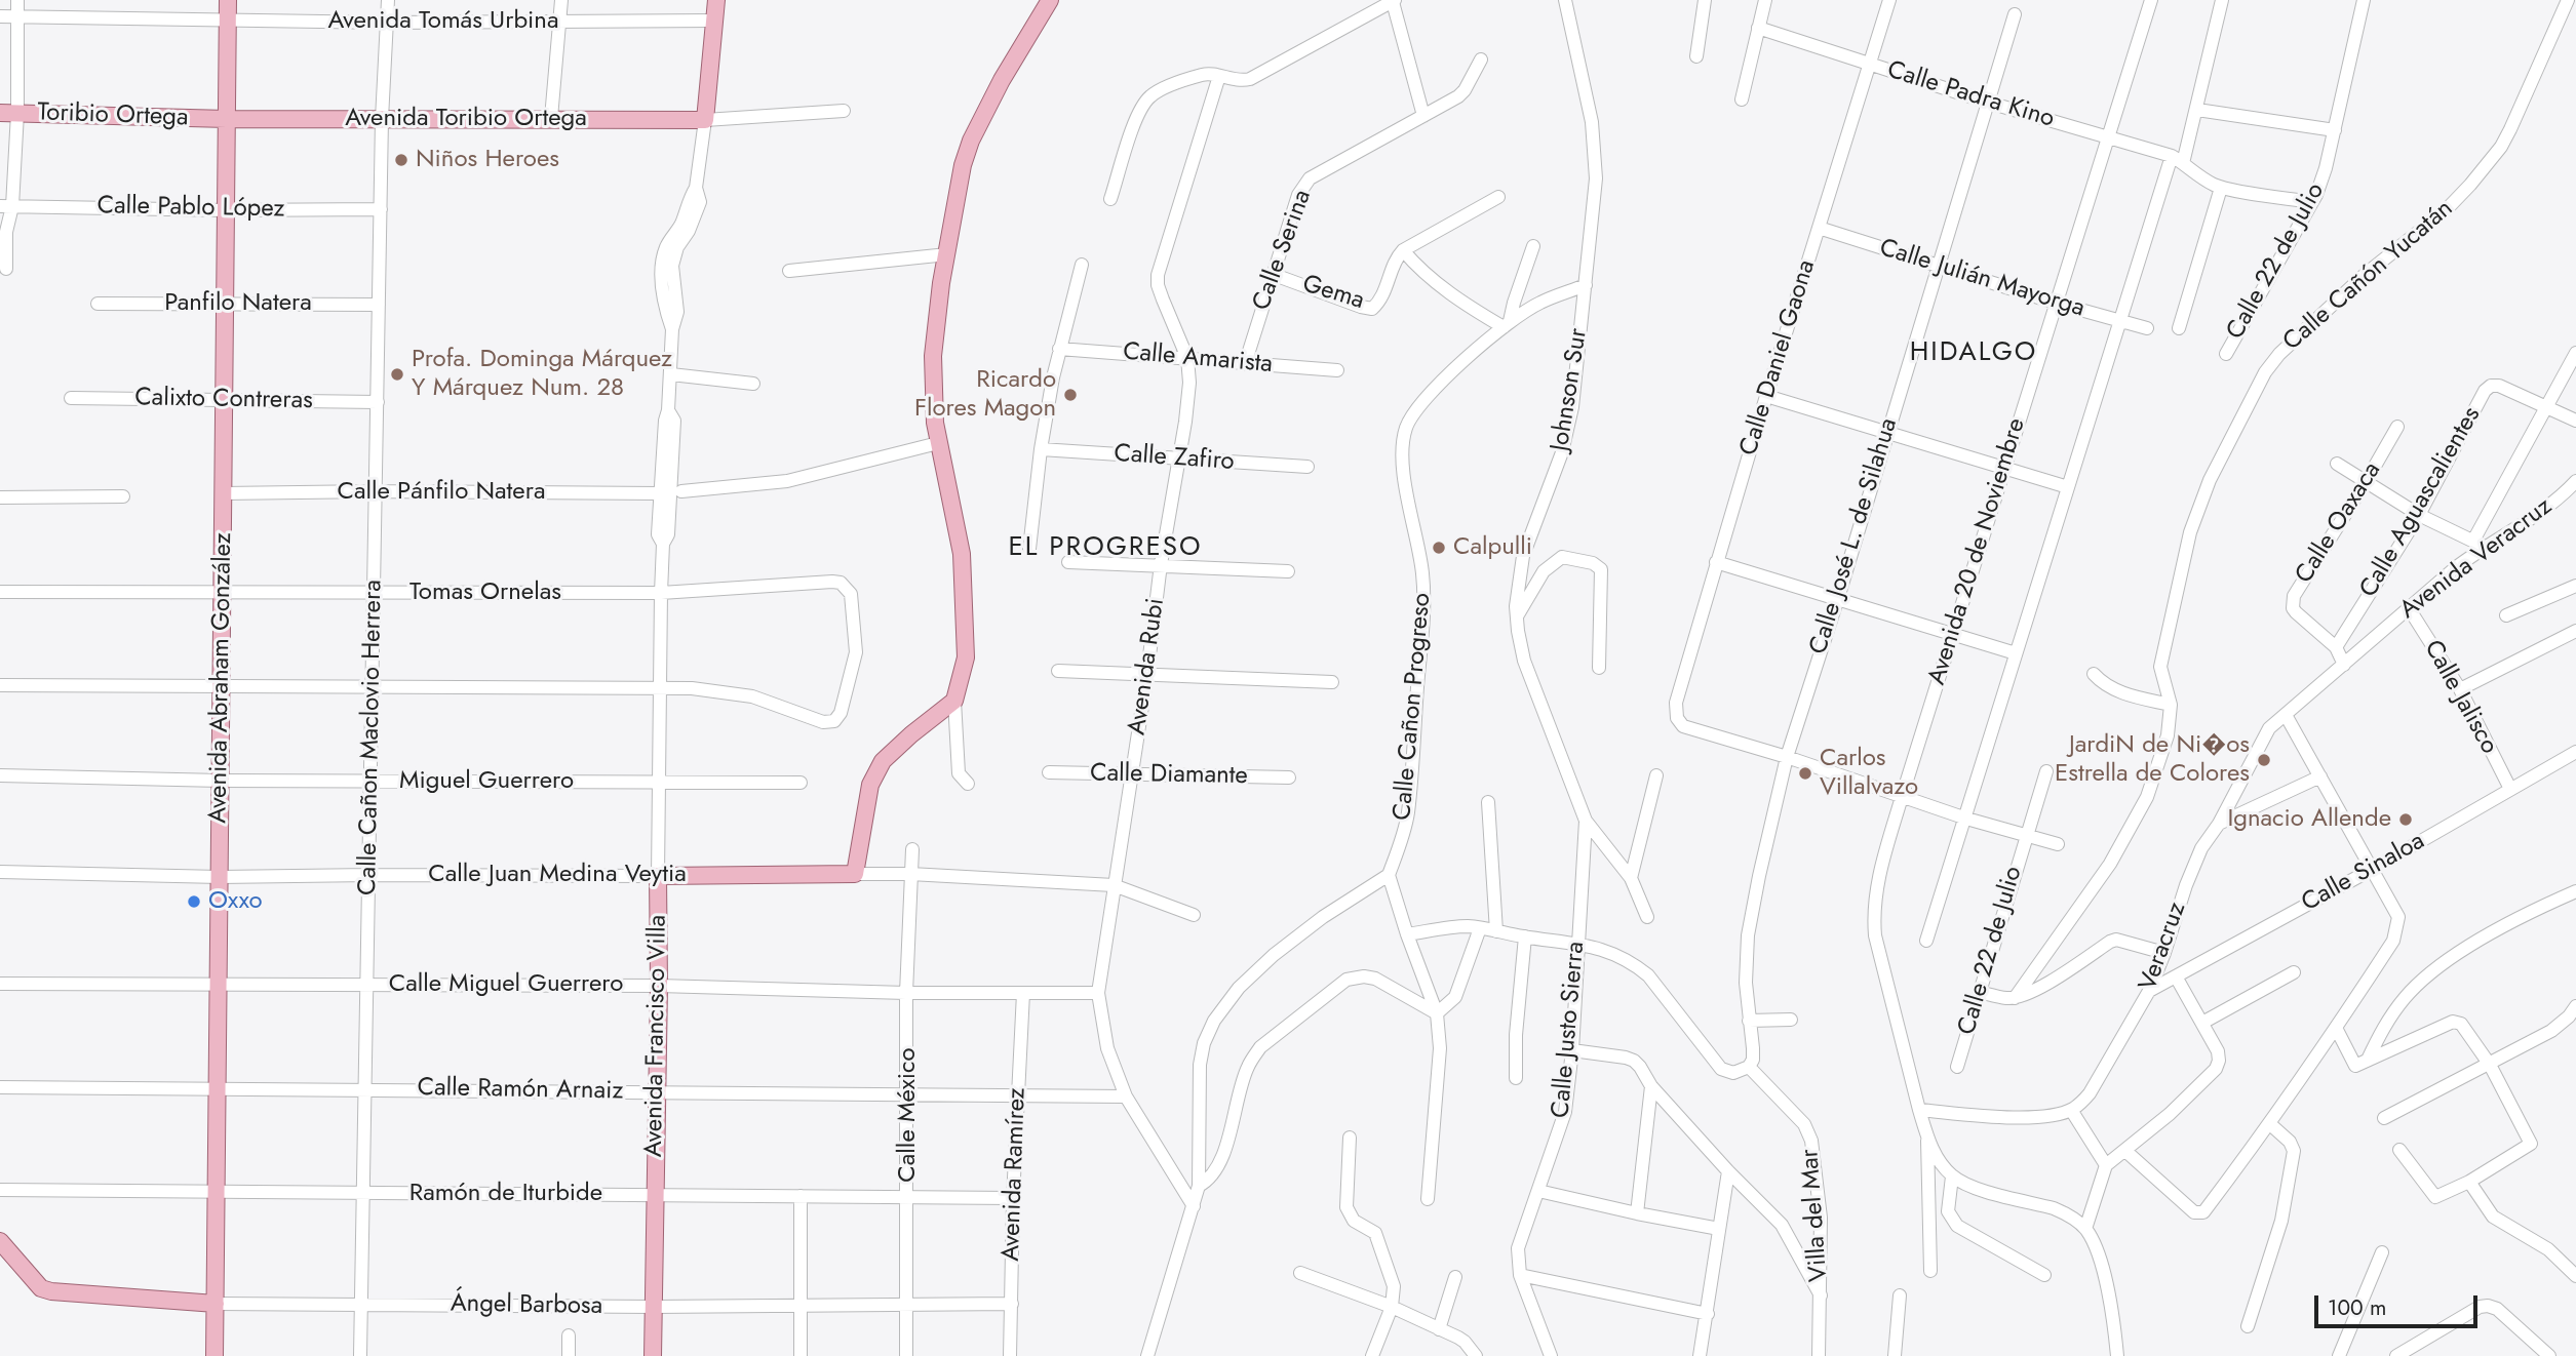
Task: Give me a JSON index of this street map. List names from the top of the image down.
{
  "streets": {
    "main road": [
      "Toribio Ortega",
      "Avenida Toribio Ortega",
      "Avenida Abraham González",
      "Calle Juan Medina Veytia",
      "Avenida Francisco Villa",
      "Ángel Barbosa"
    ],
    "street": [
      "Avenida Tomás Urbina",
      "Calle Padra Kino",
      "Calle Pablo López",
      "Calle Serina",
      "Calle 22 de Julio",
      "Calle Cañón Yucatán",
      "Calle Julián Mayorga",
      "Gema",
      "Panfilo Natera",
      "Calle Daniel Gaona",
      "Calle Amarista",
      "Johnson Sur",
      "Calixto Contreras",
      "Calle Zafiro",
      "Calle Pánfilo Natera",
      "Calle Aguascalientes",
      "Calle Oaxaca",
      "Calle José L. de Silahua",
      "Avenida 20 de Noviembre",
      "Avenida Veracruz",
      "Tomas Ornelas",
      "Avenida Rubi",
      "Calle Jalisco",
      "Calle Cañon Progreso",
      "Calle Cañon Maclovio Herrera",
      "Calle Diamante",
      "Miguel Guerrero",
      "Calle Sinaloa",
      "Veracruz",
      "Calle Miguel Guerrero",
      "Calle Justo Sierra",
      "Calle Ramón Arnaiz",
      "Calle México",
      "Avenida Ramírez",
      "Ramón de Iturbide",
      "Villa del Mar"
    ]
  },
  "crossings": [
    ["Avenida Tomás Urbina", "Avenida Abraham González"],
    ["Avenida Tomás Urbina", "Calle Cañon Maclovio Herrera"],
    ["Avenida Tomás Urbina", "Avenida Francisco Villa"],
    ["Calle Padra Kino", "Calle Daniel Gaona"],
    ["Calle Padra Kino", "Calle José L. de Silahua"],
    ["Calle Padra Kino", "Avenida 20 de Noviembre"],
    ["Toribio Ortega", "Avenida Toribio Ortega"],
    ["Toribio Ortega", "Avenida Abraham González"],
    ["Avenida Toribio Ortega", "Avenida Abraham González"],
    ["Avenida Toribio Ortega", "Calle Cañon Maclovio Herrera"],
    ["Avenida Toribio Ortega", "Avenida Francisco Villa"],
    ["Calle Pablo López", "Avenida Abraham González"],
    ["Calle Pablo López", "Calle Cañon Maclovio Herrera"],
    ["Calle Serina", "Gema"],
    ["Calle Serina", "Calle Amarista"],
    ["Calle Julián Mayorga", "Calle Daniel Gaona"],
    ["Calle Julián Mayorga", "Calle José L. de Silahua"],
    ["Calle Julián Mayorga", "Avenida 20 de Noviembre"],
    ["Panfilo Natera", "Avenida Abraham González"],
    ["Panfilo Natera", "Calle Cañon Maclovio Herrera"],
    ["Calle Daniel Gaona", "Calle José L. de Silahua"],
    ["Calle Amarista", "Avenida Rubi"],
    ["Johnson Sur", "Calle Cañon Progreso"],
    ["Johnson Sur", "Calle Justo Sierra"],
    ["Calixto Contreras", "Avenida Abraham González"],
    ["Calixto Contreras", "Calle Cañon Maclovio Herrera"],
    ["Calle Zafiro", "Avenida Rubi"],
    ["Calle Pánfilo Natera", "Avenida Abraham González"],
    ["Calle Pánfilo Natera", "Calle Cañon Maclovio Herrera"],
    ["Calle Pánfilo Natera", "Avenida Francisco Villa"],
    ["Calle Aguascalientes", "Calle Oaxaca"],
    ["Calle José L. de Silahua", "Villa del Mar"],
    ["Avenida Veracruz", "Calle Jalisco"],
    ["Avenida Veracruz", "Veracruz"],
    ["Tomas Ornelas", "Avenida Abraham González"],
    ["Tomas Ornelas", "Calle Cañon Maclovio Herrera"],
    ["Tomas Ornelas", "Avenida Francisco Villa"],
    ["Avenida Rubi", "Calle Diamante"],
    ["Avenida Rubi", "Calle Juan Medina Veytia"],
    ["Avenida Rubi", "Calle Miguel Guerrero"],
    ["Avenida Rubi", "Calle Ramón Arnaiz"],
    ["Avenida Abraham González", "Miguel Guerrero"],
    ["Avenida Abraham González", "Calle Juan Medina Veytia"],
    ["Avenida Abraham González", "Calle Miguel Guerrero"],
    ["Avenida Abraham González", "Calle Ramón Arnaiz"],
    ["Avenida Abraham González", "Ramón de Iturbide"],
    ["Avenida Abraham González", "Ángel Barbosa"],
    ["Calle Jalisco", "Calle Sinaloa"],
    ["Calle Cañon Maclovio Herrera", "Miguel Guerrero"],
    ["Calle Cañon Maclovio Herrera", "Calle Juan Medina Veytia"],
    ["Calle Cañon Maclovio Herrera", "Calle Miguel Guerrero"],
    ["Calle Cañon Maclovio Herrera", "Calle Ramón Arnaiz"],
    ["Calle Cañon Maclovio Herrera", "Ramón de Iturbide"],
    ["Calle Cañon Maclovio Herrera", "Ángel Barbosa"],
    ["Miguel Guerrero", "Avenida Francisco Villa"],
    ["Calle Sinaloa", "Veracruz"],
    ["Calle Juan Medina Veytia", "Avenida Francisco Villa"],
    ["Calle Juan Medina Veytia", "Calle México"],
    ["Calle Miguel Guerrero", "Avenida Francisco Villa"],
    ["Calle Miguel Guerrero", "Calle México"],
    ["Calle Miguel Guerrero", "Avenida Ramírez"],
    ["Avenida Francisco Villa", "Calle Ramón Arnaiz"],
    ["Avenida Francisco Villa", "Ramón de Iturbide"],
    ["Avenida Francisco Villa", "Ángel Barbosa"],
    ["Calle Ramón Arnaiz", "Calle México"],
    ["Calle Ramón Arnaiz", "Avenida Ramírez"],
    ["Calle México", "Ramón de Iturbide"],
    ["Calle México", "Ángel Barbosa"],
    ["Avenida Ramírez", "Ramón de Iturbide"],
    ["Avenida Ramírez", "Ángel Barbosa"]
  ],
  "districts": ["HIDALGO", "EL PROGRESO"],
  "places": [
    "Niños Heroes",
    "Profa. Dominga Márquez Y Márquez Num. 28",
    "Ricardo Flores Magon",
    "Calpulli",
    "JardiN de Ni�os Estrella de Colores",
    "Carlos Villalvazo",
    "Ignacio Allende",
    "Oxxo"
  ],
  "scale_bar": "100 m"
}
